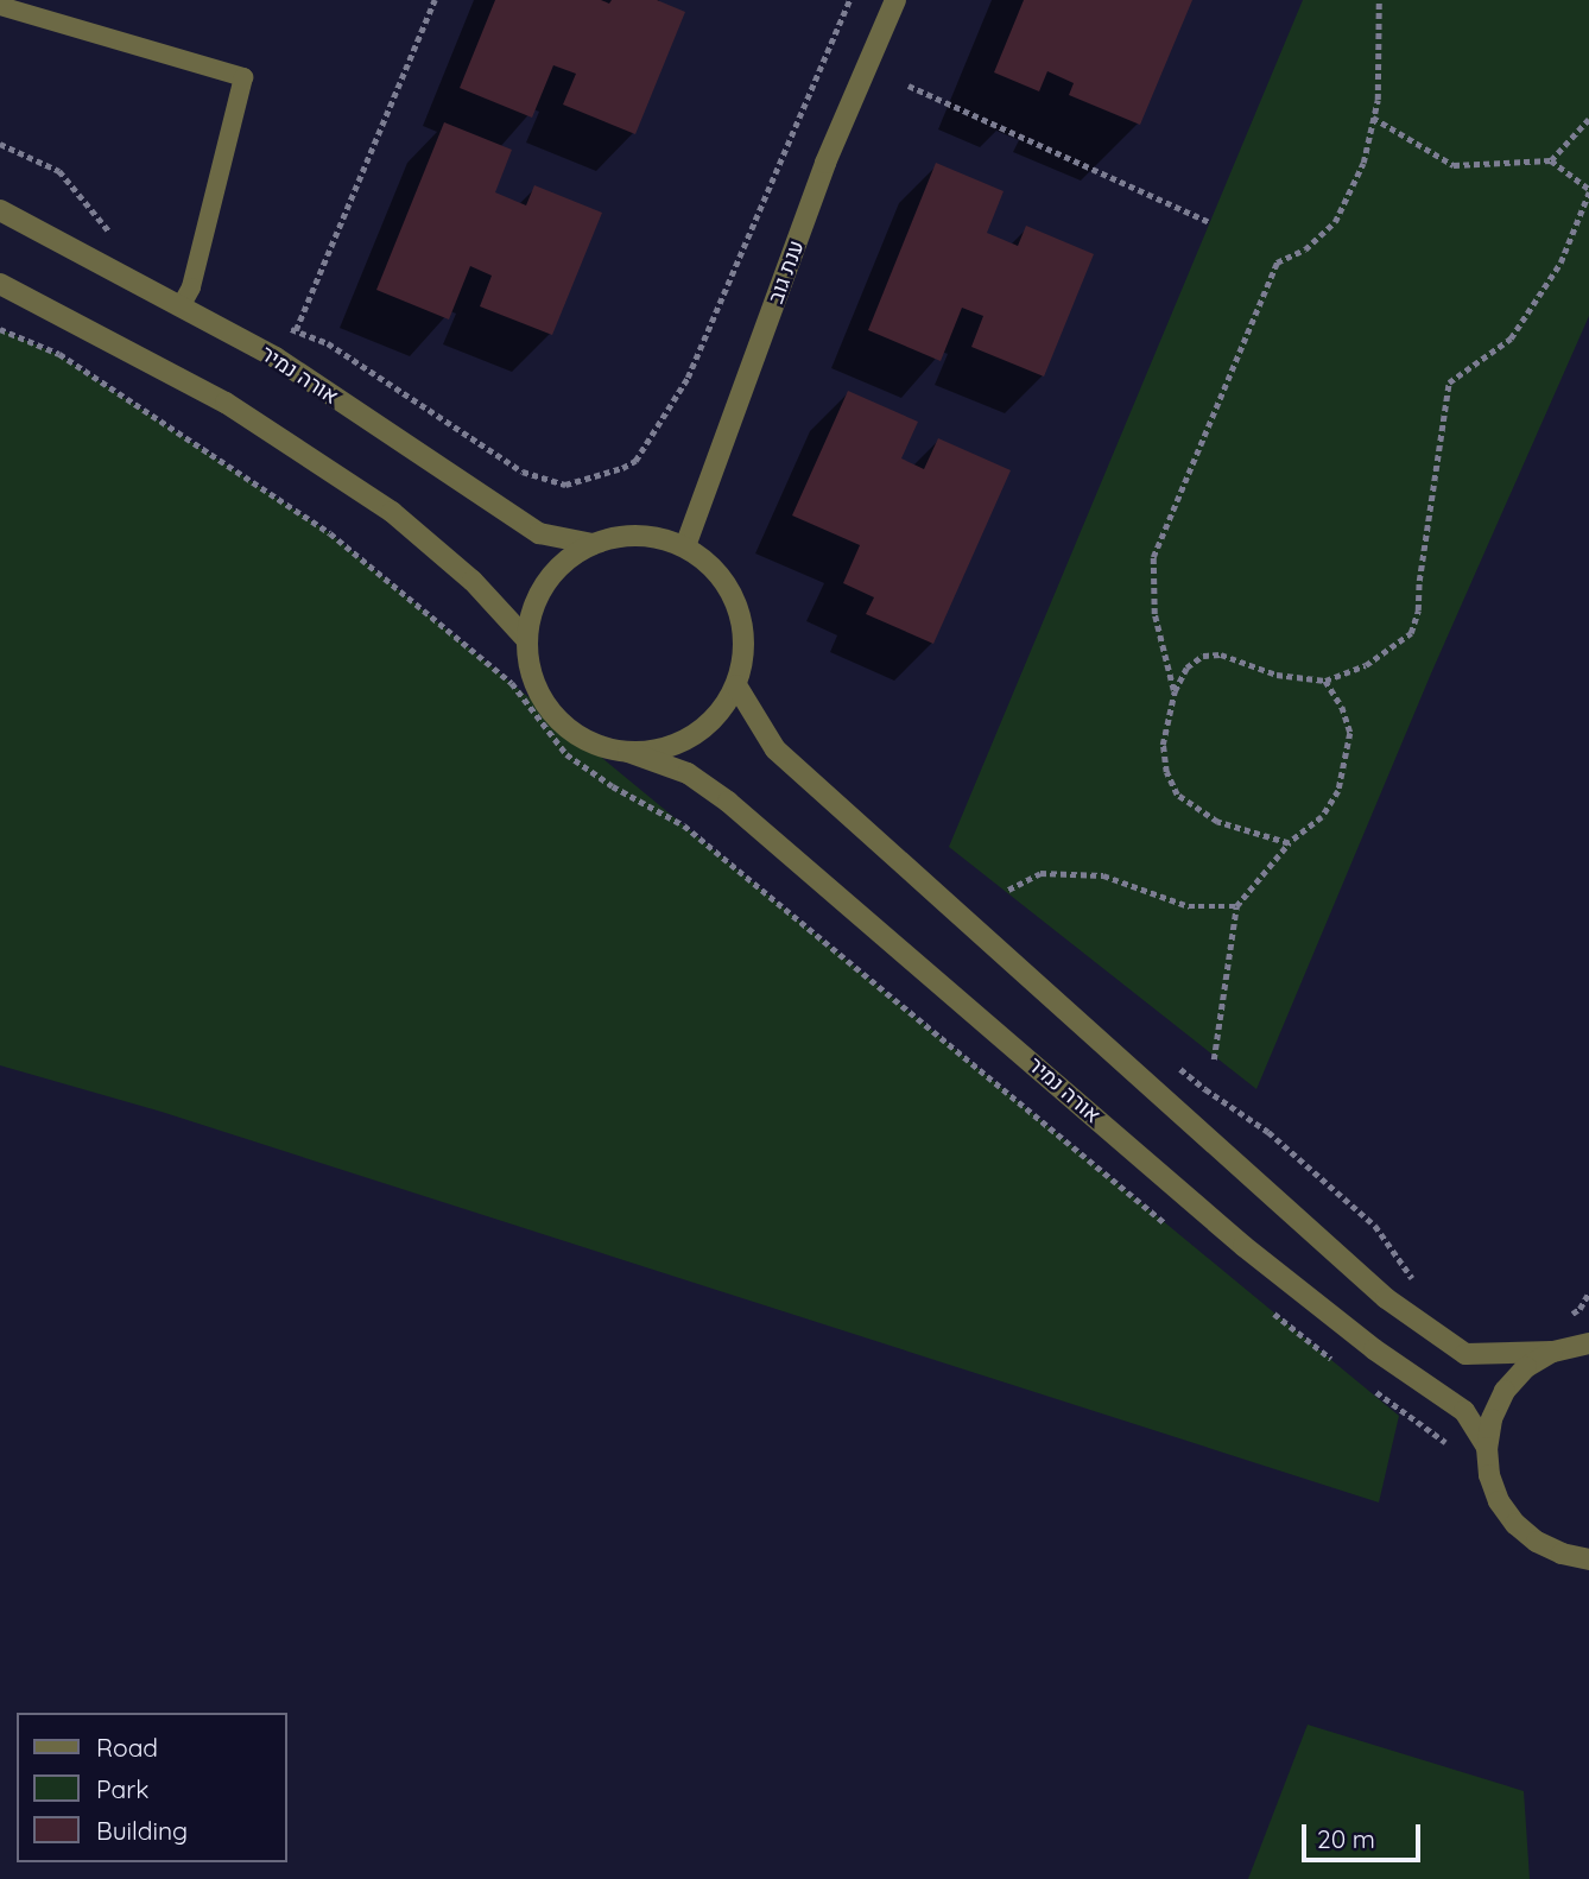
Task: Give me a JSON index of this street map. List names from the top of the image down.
{
  "streets": {
    "street": ["ענת גוב", "אורה נמיר"]
  },
  "crossings": [
    ["ענת גוב", "אורה נמיר"]
  ],
  "legend": ["Road", "Park", "Building"],
  "scale_bar": "20 m"
}
